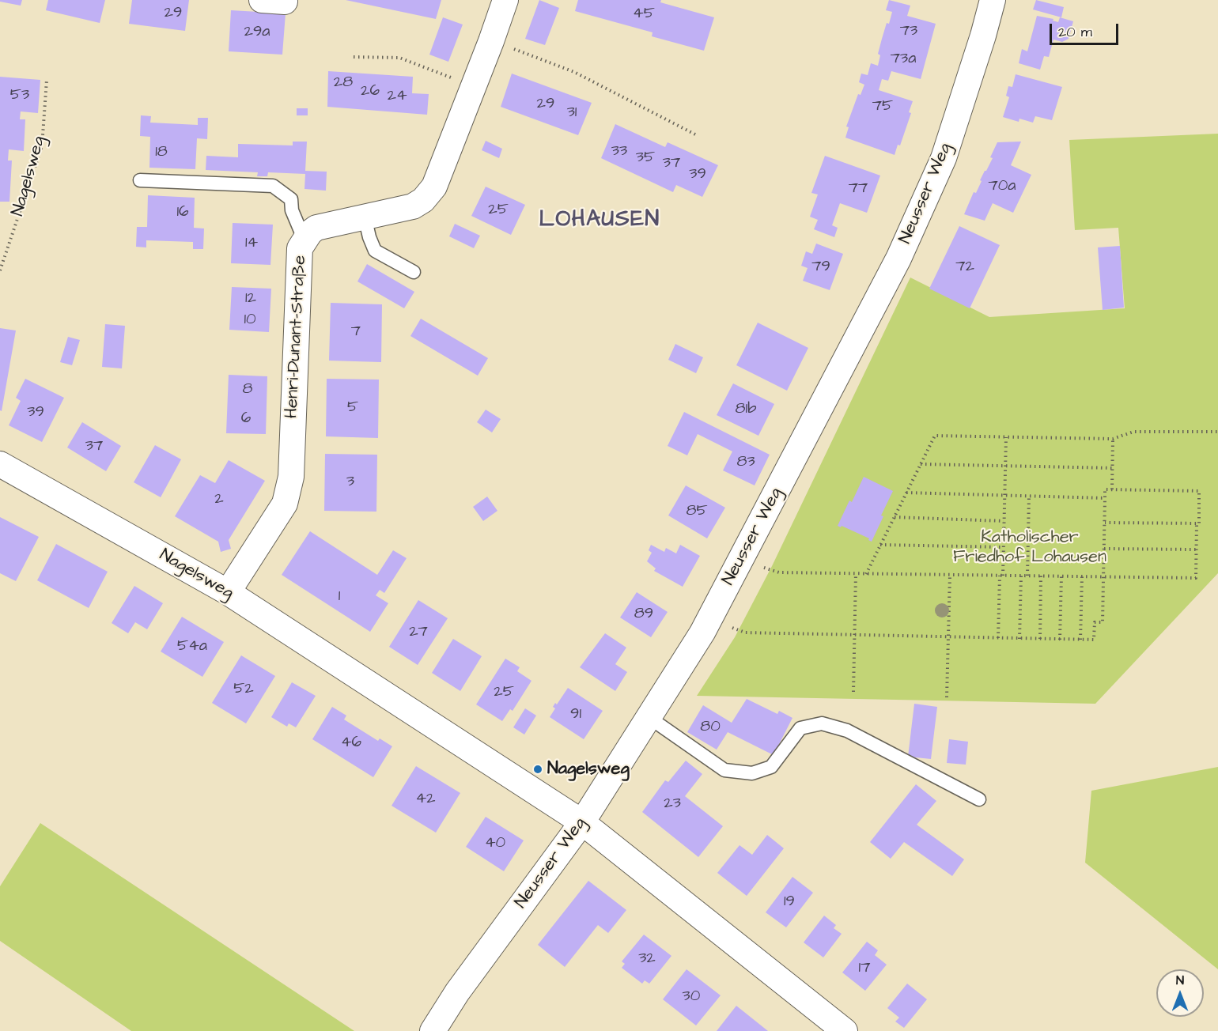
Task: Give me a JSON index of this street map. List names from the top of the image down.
{
  "streets": {
    "street": ["Nagelsweg", "Neusser Weg", "Henri-Dunant-Straße"]
  },
  "crossings": [
    ["Nagelsweg", "Neusser Weg"],
    ["Nagelsweg", "Henri-Dunant-Straße"]
  ],
  "districts": ["LOHAUSEN"],
  "parks": ["Katholischer Friedhof Lohausen"],
  "places": ["Nagelsweg"],
  "house_numbers": [
    "29",
    "45",
    "73",
    "29a",
    "73a",
    "28",
    "26",
    "53",
    "24",
    "29",
    "75",
    "31",
    "33",
    "18",
    "35",
    "37",
    "39",
    "70a",
    "77",
    "25",
    "16",
    "14",
    "79",
    "72",
    "12",
    "10",
    "7",
    "8",
    "5",
    "81b",
    "39",
    "6",
    "37",
    "83",
    "3",
    "2",
    "85",
    "1",
    "89",
    "27",
    "54a",
    "52",
    "25",
    "91",
    "80",
    "46",
    "42",
    "23",
    "40",
    "19",
    "32",
    "17",
    "30"
  ],
  "scale_bar": "20 m",
  "north": "top"
}
